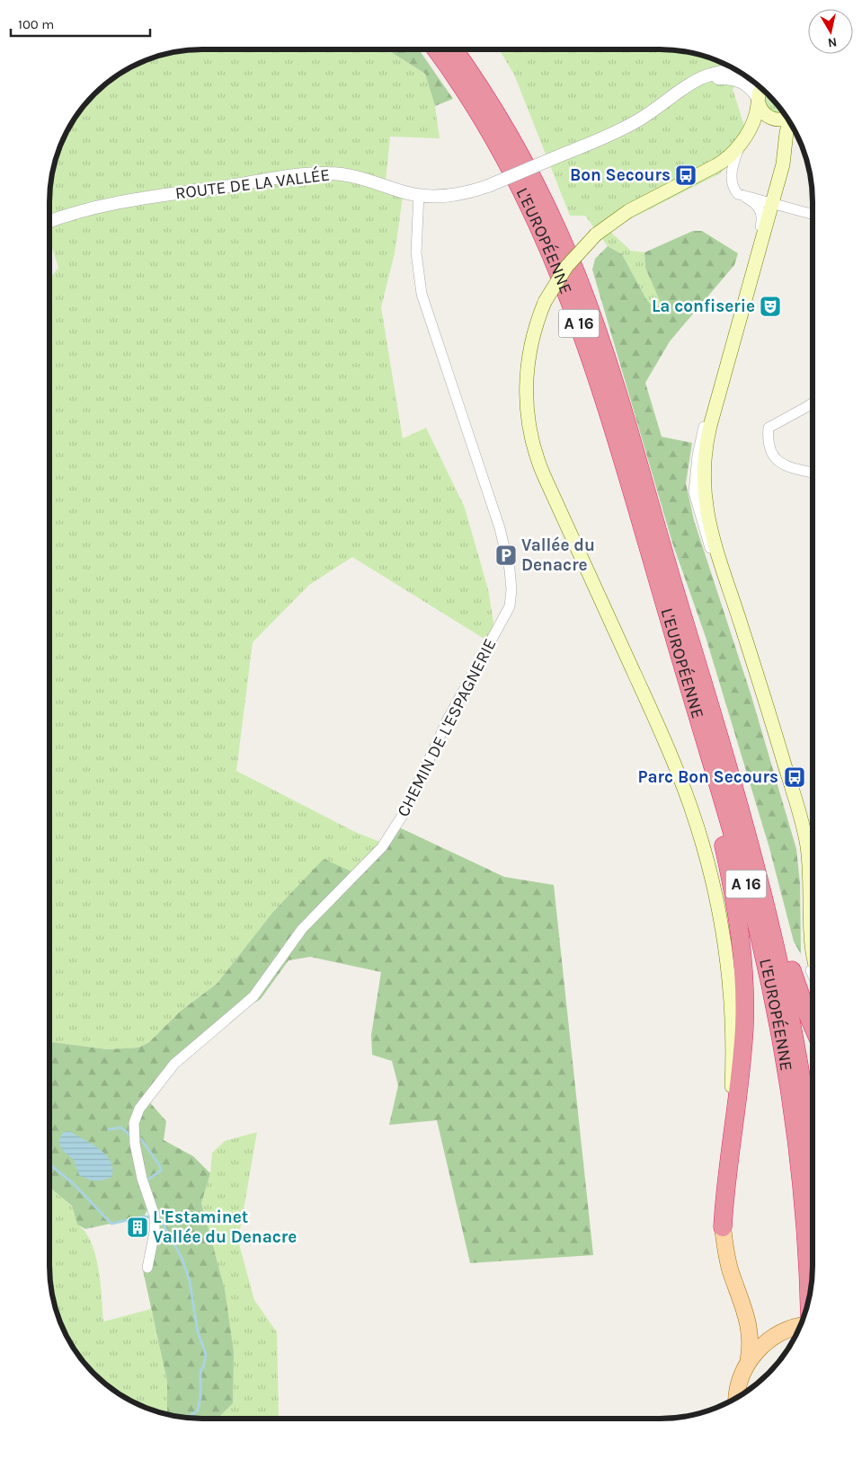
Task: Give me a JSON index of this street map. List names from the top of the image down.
{
  "streets": {
    "highway": ["L'EUROPÉENNE", "A 16"],
    "street": ["ROUTE DE LA VALLÉE", "CHEMIN DE L'ESPAGNERIE"]
  },
  "crossings": [
    ["ROUTE DE LA VALLÉE", "CHEMIN DE L'ESPAGNERIE"]
  ],
  "places": {
    "bus stop": ["Bon Secours", "Parc Bon Secours"],
    "theatre": ["La confiserie"],
    "parking": ["Vallée du Denacre"],
    "building": ["L'Estaminet Vallée du Denacre"]
  },
  "scale_bar": "100 m",
  "north": "bottom"
}
